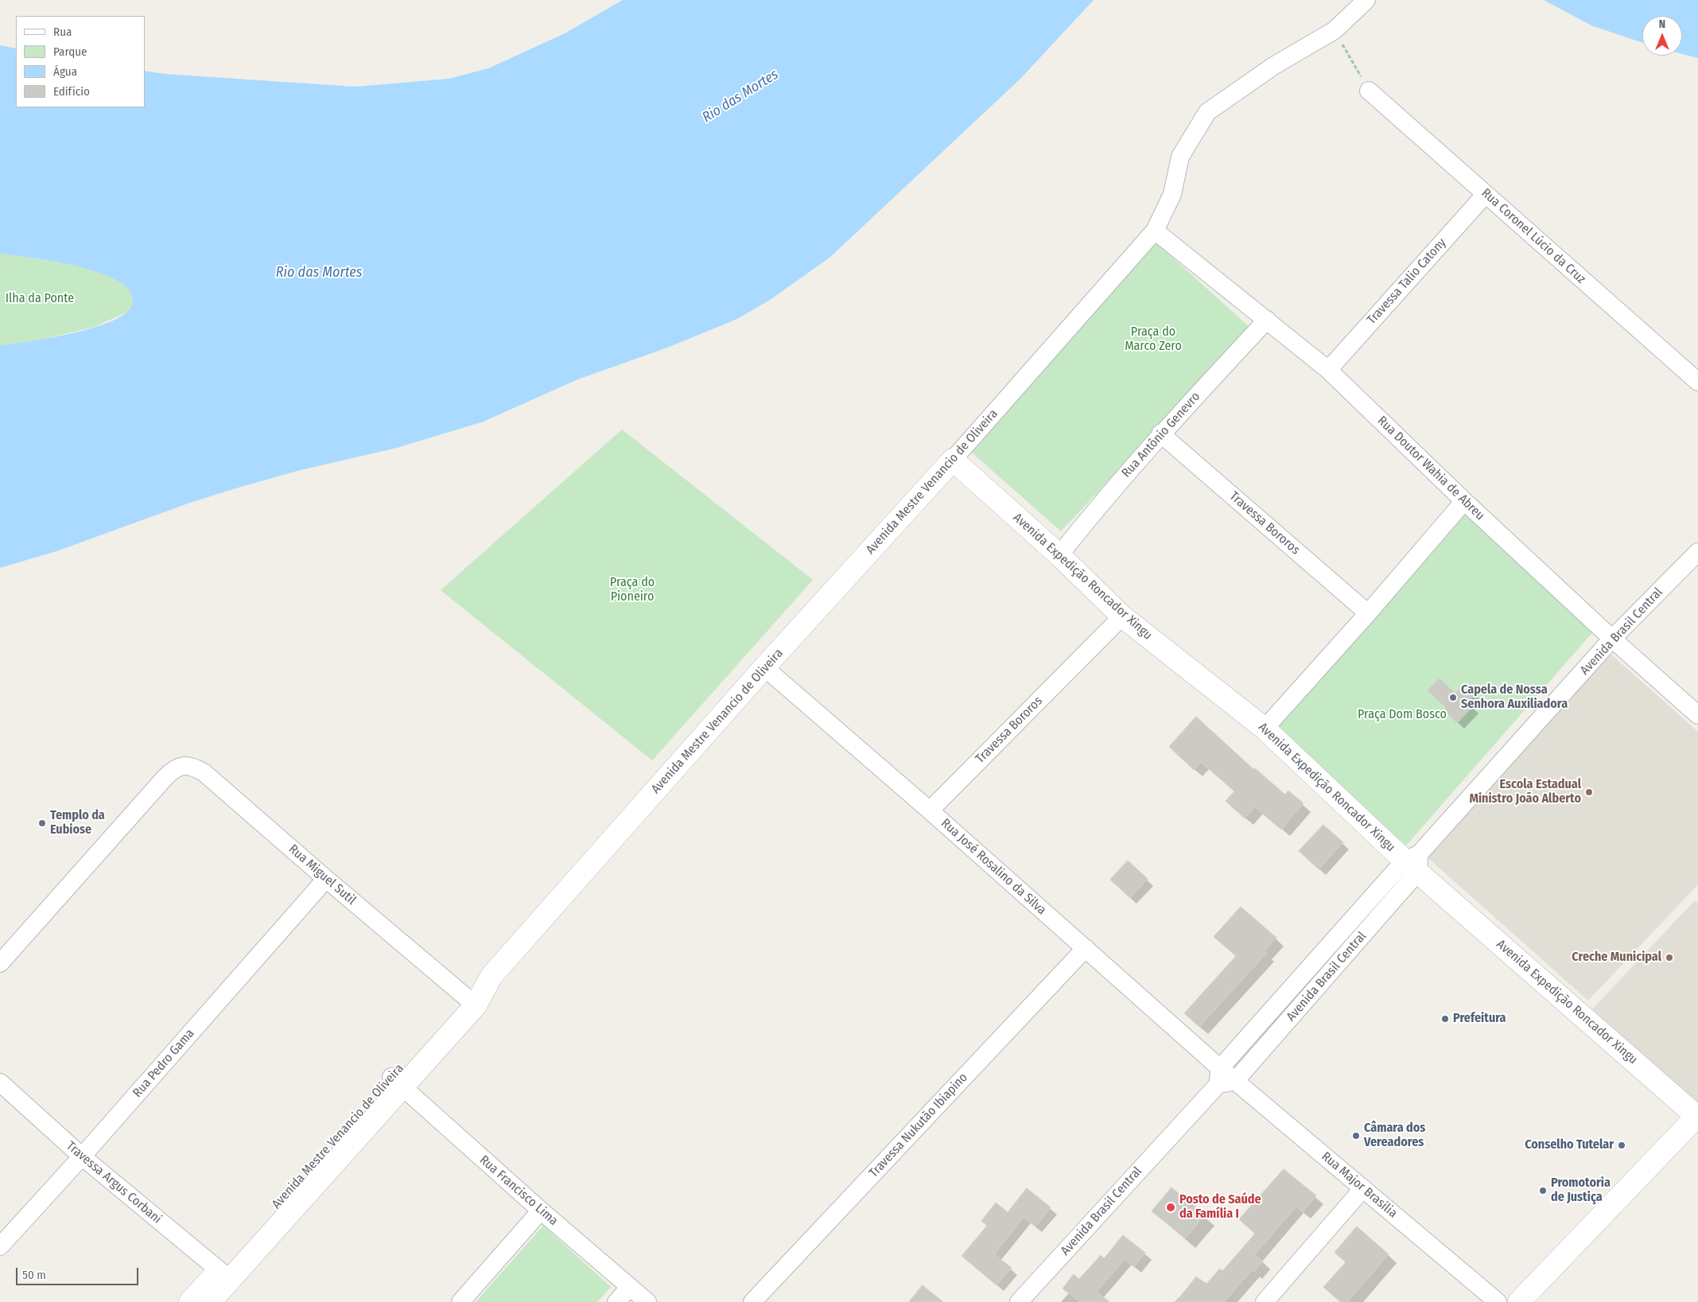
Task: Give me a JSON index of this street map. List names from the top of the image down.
{
  "streets": {
    "street": [
      "Rua Coronel Lúcio da Cruz",
      "Travessa Talio Catony",
      "Rua Antônio Genevro",
      "Rua Doutor Wahia de Abreu",
      "Avenida Mestre Venancio de Oliveira",
      "Travessa Bororos",
      "Avenida Expedição Roncador Xingu",
      "Avenida Brasil Central",
      "Rua José Rosalino da Silva",
      "Rua Miguel Sutil",
      "Rua Pedro Gama",
      "Travessa Nukutão Ibiapino",
      "Travessa Argus Corbani",
      "Rua Major Brasília",
      "Rua Francisco Lima"
    ]
  },
  "crossings": [
    ["Rua Coronel Lúcio da Cruz", "Travessa Talio Catony"],
    ["Travessa Talio Catony", "Rua Doutor Wahia de Abreu"],
    ["Rua Antônio Genevro", "Rua Doutor Wahia de Abreu"],
    ["Rua Antônio Genevro", "Travessa Bororos"],
    ["Rua Antônio Genevro", "Avenida Expedição Roncador Xingu"],
    ["Rua Doutor Wahia de Abreu", "Avenida Mestre Venancio de Oliveira"],
    ["Rua Doutor Wahia de Abreu", "Avenida Brasil Central"],
    ["Avenida Mestre Venancio de Oliveira", "Avenida Expedição Roncador Xingu"],
    ["Avenida Mestre Venancio de Oliveira", "Rua José Rosalino da Silva"],
    ["Avenida Mestre Venancio de Oliveira", "Rua Miguel Sutil"],
    ["Avenida Mestre Venancio de Oliveira", "Travessa Argus Corbani"],
    ["Avenida Mestre Venancio de Oliveira", "Rua Francisco Lima"],
    ["Travessa Bororos", "Avenida Expedição Roncador Xingu"],
    ["Travessa Bororos", "Rua José Rosalino da Silva"],
    ["Avenida Expedição Roncador Xingu", "Avenida Brasil Central"],
    ["Avenida Brasil Central", "Rua José Rosalino da Silva"],
    ["Avenida Brasil Central", "Rua Major Brasília"],
    ["Rua José Rosalino da Silva", "Travessa Nukutão Ibiapino"],
    ["Rua Miguel Sutil", "Rua Pedro Gama"],
    ["Rua Pedro Gama", "Travessa Argus Corbani"]
  ],
  "water": ["Rio das Mortes"],
  "parks": [
    "Ilha da Ponte",
    "Praça do Marco Zero",
    "Praça do Pioneiro",
    "Praça Dom Bosco"
  ],
  "places": [
    "Capela de Nossa Senhora Auxiliadora",
    "Escola Estadual Ministro João Alberto",
    "Templo da Eubiose",
    "Creche Municipal",
    "Prefeitura",
    "Câmara dos Vereadores",
    "Conselho Tutelar",
    "Promotoria de Justiça",
    "Posto de Saúde da Família I"
  ],
  "legend": [
    "Rua",
    "Parque",
    "Água",
    "Edifício"
  ],
  "scale_bar": "50 m",
  "north": "top"
}
